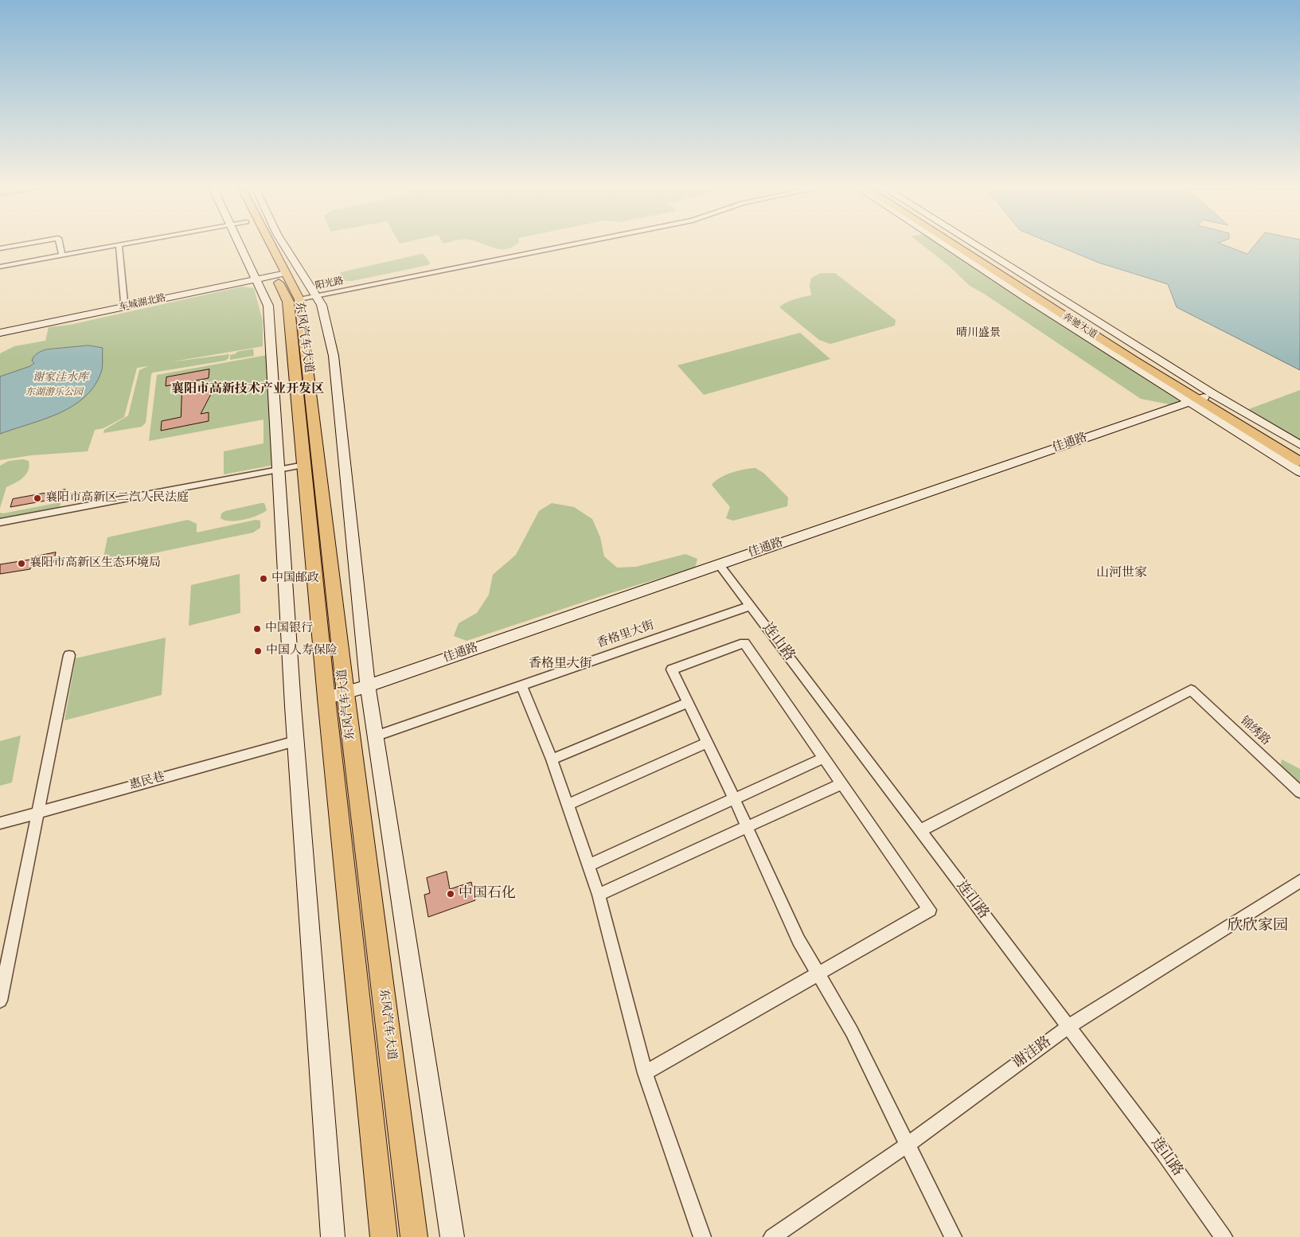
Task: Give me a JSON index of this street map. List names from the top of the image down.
{
  "streets": {
    "main road": ["奔驰大道", "东风汽车大道"],
    "street": [
      "阳光路",
      "车城湖北路",
      "佳通路",
      "香格里大街",
      "连山路",
      "锦绣路",
      "惠民巷",
      "谢洼路"
    ]
  },
  "crossings": [
    ["阳光路", "东风汽车大道"],
    ["车城湖北路", "东风汽车大道"],
    ["奔驰大道", "佳通路"],
    ["东风汽车大道", "佳通路"],
    ["佳通路", "连山路"],
    ["香格里大街", "连山路"],
    ["连山路", "锦绣路"],
    ["连山路", "谢洼路"]
  ],
  "districts": [
    "晴川盛景",
    "襄阳市高新技术产业开发区",
    "山河世家",
    "香格里大街",
    "欣欣家园"
  ],
  "water": ["谢家洼水库"],
  "parks": ["东湖游乐公园"],
  "places": [
    "襄阳市高新区二汽人民法庭",
    "襄阳市高新区生态环境局",
    "中国邮政",
    "中国银行",
    "中国人寿保险",
    "中国石化"
  ]
}
